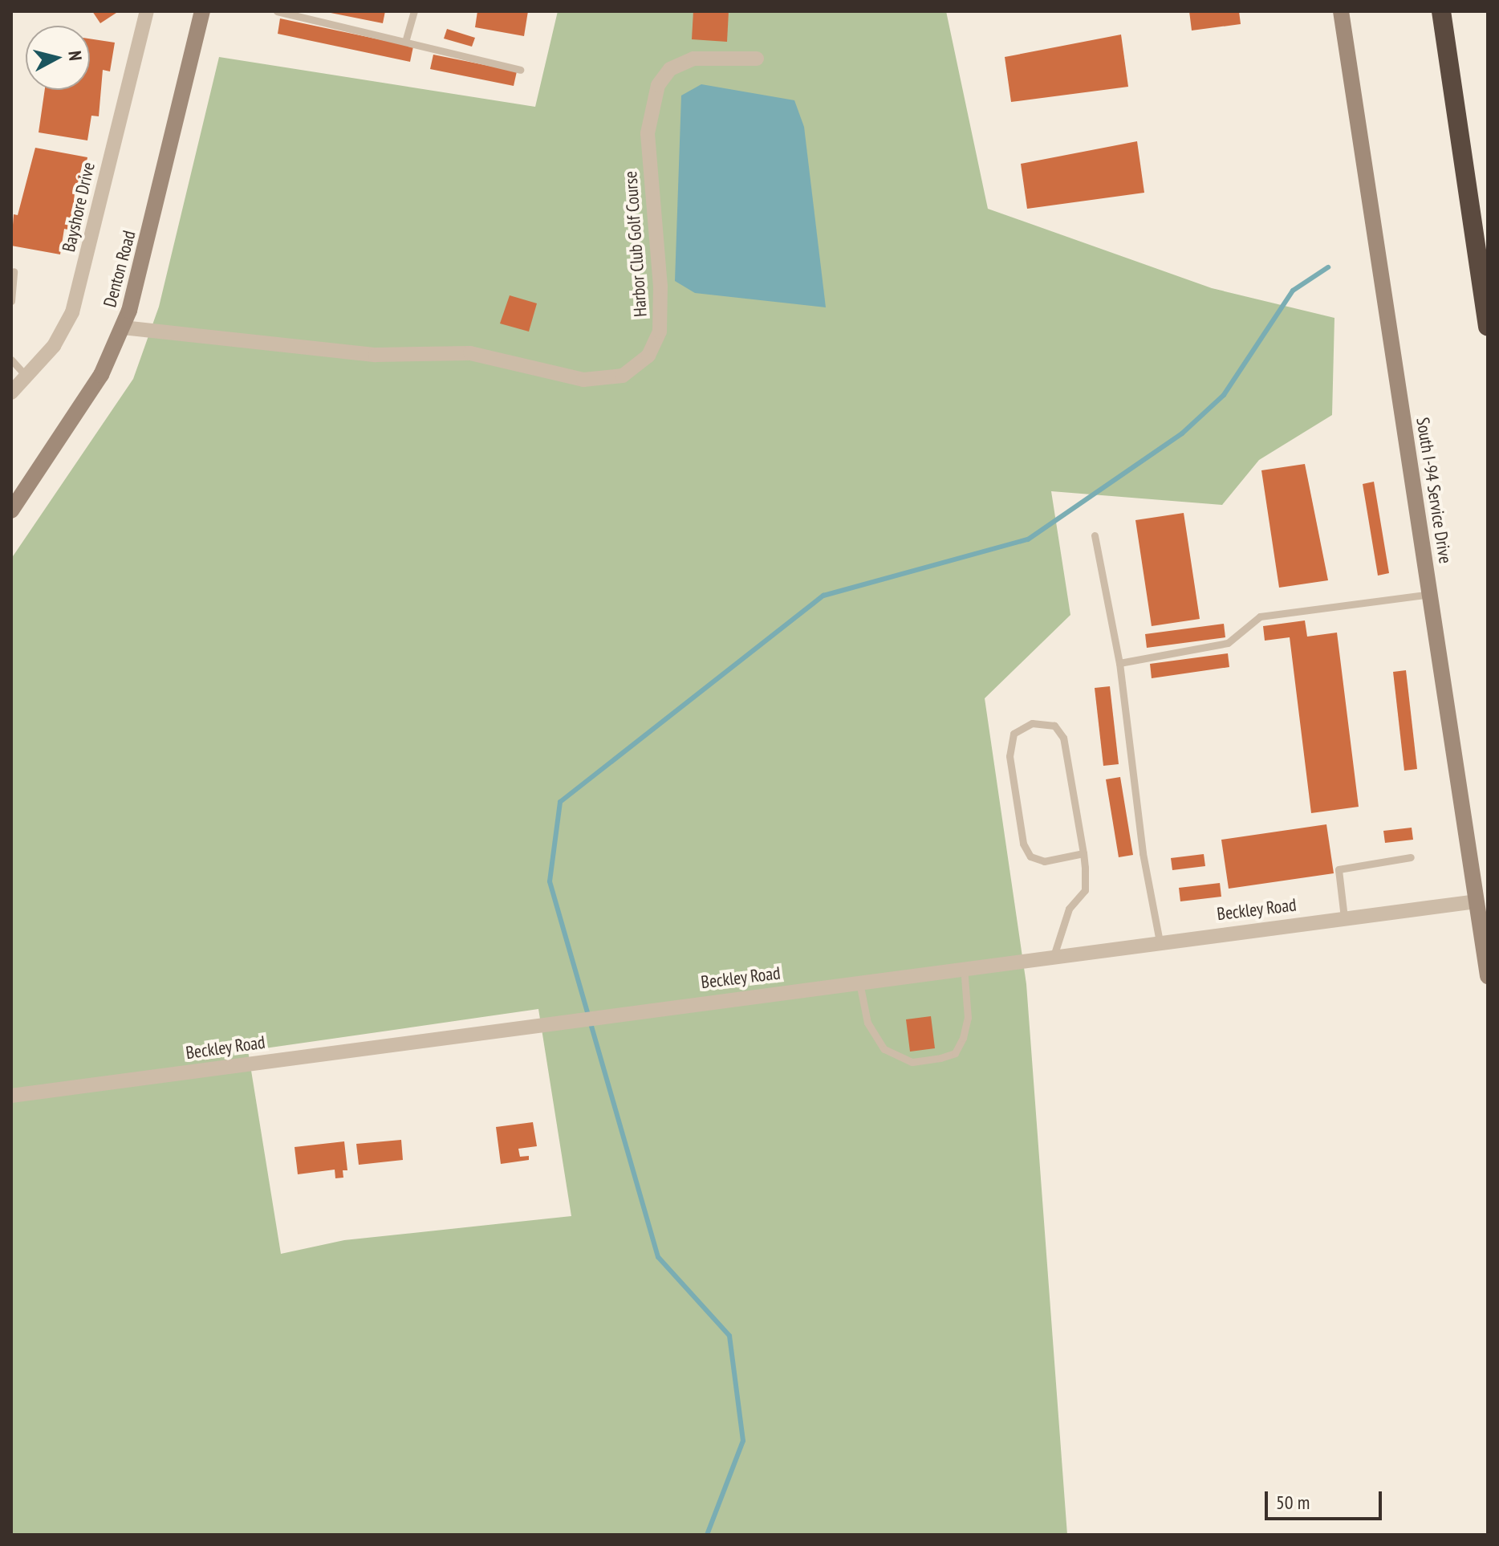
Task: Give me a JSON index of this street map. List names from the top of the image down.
{
  "streets": {
    "street": [
      "Bayshore Drive",
      "Harbor Club Golf Course",
      "Denton Road",
      "South I-94 Service Drive",
      "Beckley Road"
    ]
  },
  "crossings": [
    ["Harbor Club Golf Course", "Denton Road"],
    ["South I-94 Service Drive", "Beckley Road"]
  ],
  "scale_bar": "50 m",
  "north": "right"
}
